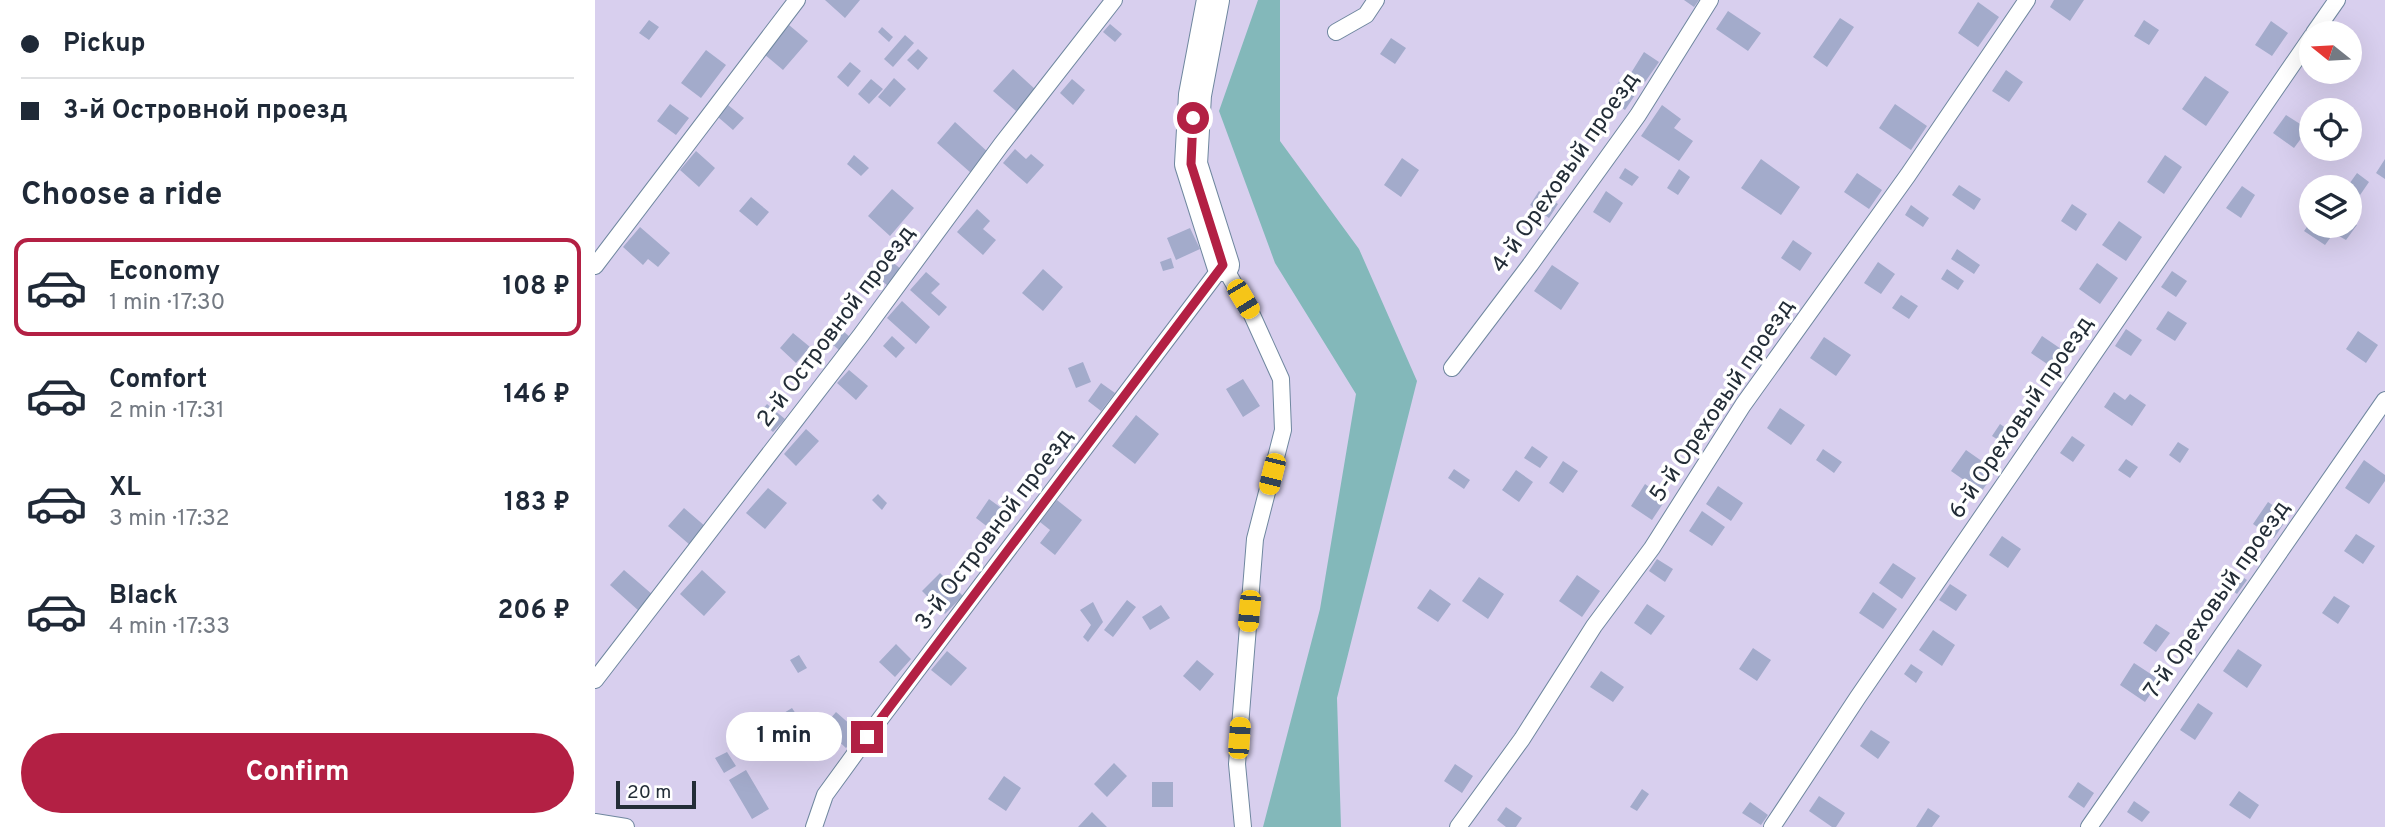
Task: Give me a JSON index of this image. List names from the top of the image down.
{
  "streets": {
    "lane": [
      "4-й Ореховый проезд",
      "2-й Островной проезд",
      "5-й Ореховый проезд",
      "6-й Ореховый проезд",
      "3-й Островной проезд",
      "7-й Ореховый проезд"
    ]
  },
  "scale_bar": "20 m",
  "north": "left",
  "page": {
    "banner": ["Pickup", "3-й Островной проезд"],
    "heading": "Choose a ride",
    "list": [
      {
        "name": "Economy",
        "note": "1 min · 17:30",
        "value": "108 ₽"
      },
      {
        "name": "Comfort",
        "note": "2 min · 17:31",
        "value": "146 ₽"
      },
      {
        "name": "XL",
        "note": "3 min · 17:32",
        "value": "183 ₽"
      },
      {
        "name": "Black",
        "note": "4 min · 17:33",
        "value": "206 ₽"
      }
    ],
    "bubble": "1 min",
    "buttons": "Confirm",
    "scale": "20 m"
  }
}
